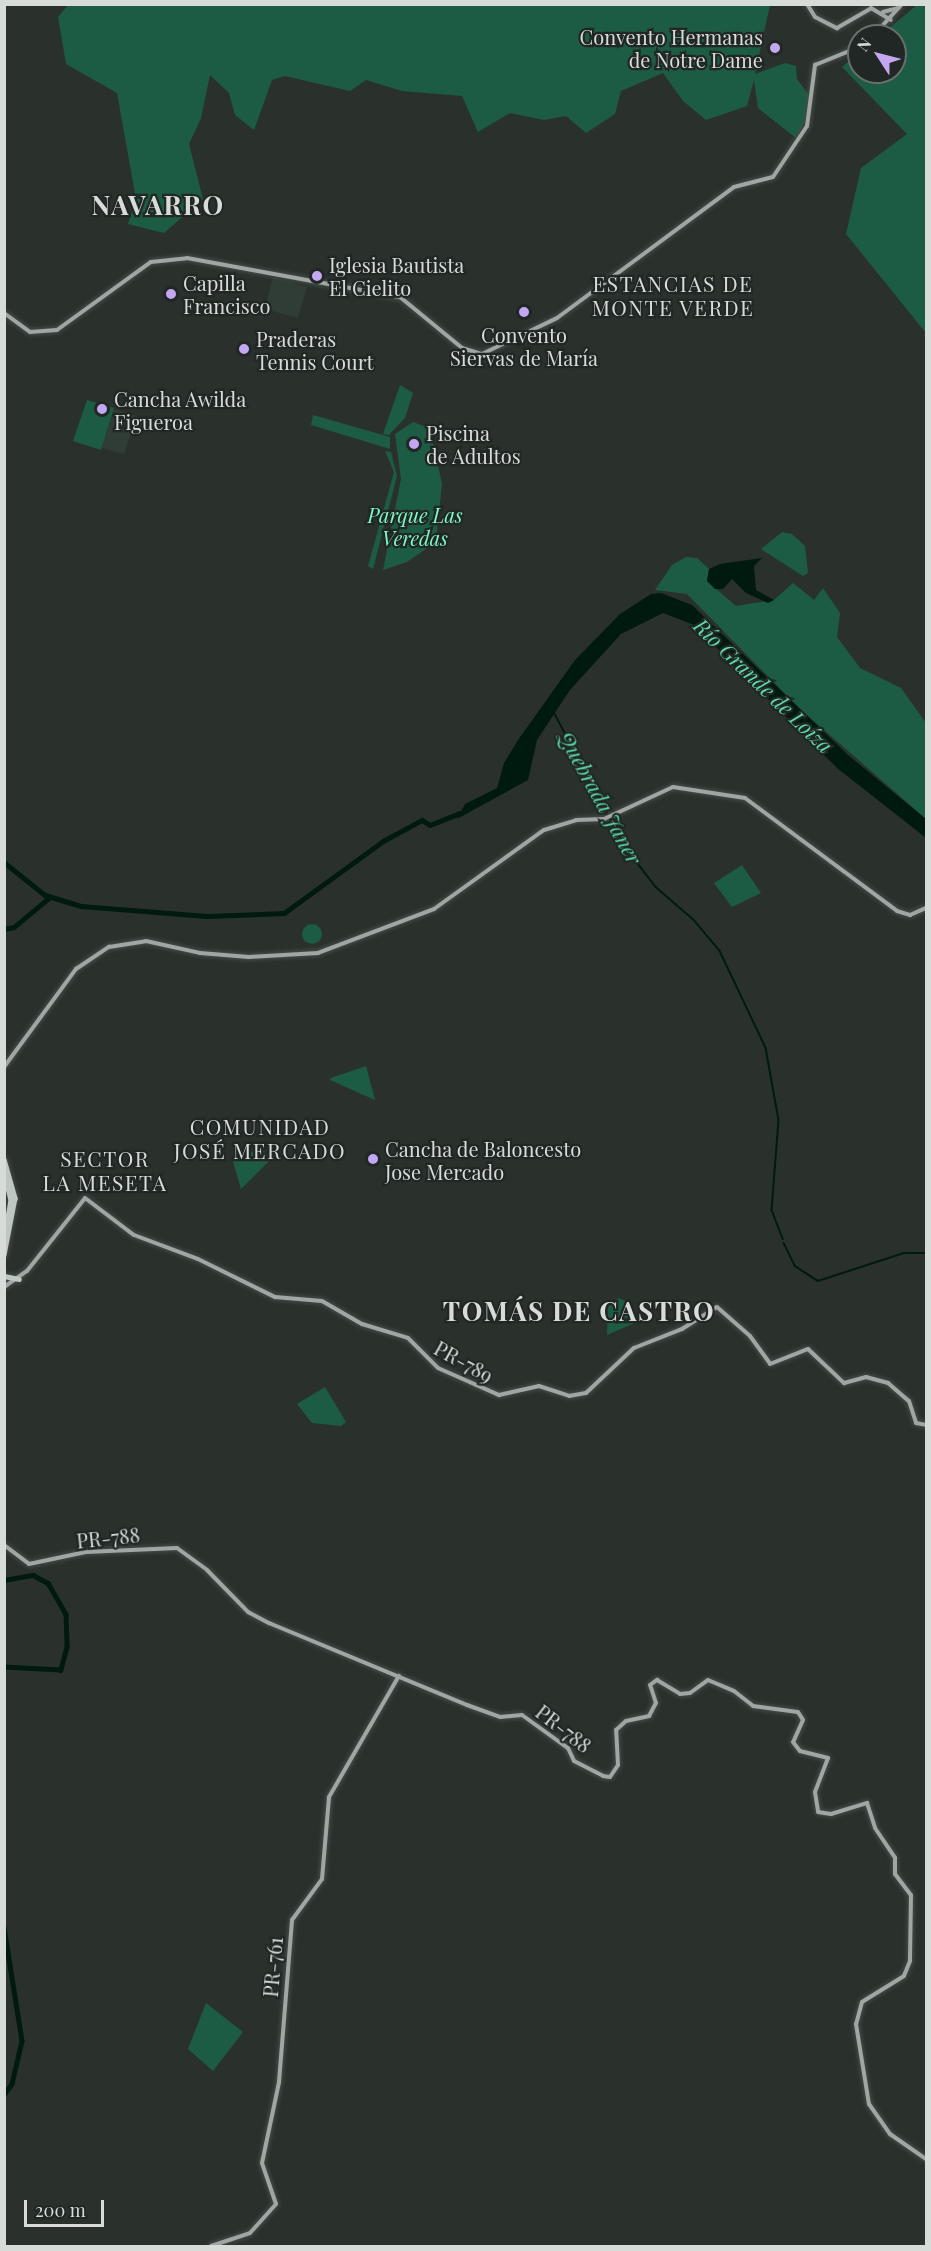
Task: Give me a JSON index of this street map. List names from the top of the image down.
{
  "streets": {
    "street": ["PR-789", "PR-788", "PR-761"]
  },
  "crossings": [
    ["PR-788", "PR-761"]
  ],
  "districts": [
    "NAVARRO",
    "ESTANCIAS DE MONTE VERDE",
    "COMUNIDAD JOSÉ MERCADO",
    "SECTOR LA MESETA",
    "TOMÁS DE CASTRO"
  ],
  "water": ["Río Grande de Loíza", "Quebrada Janer"],
  "parks": ["Parque Las Veredas"],
  "places": [
    "Convento Hermanas de Notre Dame",
    "Iglesia Bautista El Cielito",
    "Capilla Francisco",
    "Convento Siervas de María",
    "Praderas Tennis Court",
    "Cancha Awilda Figueroa",
    "Piscina de Adultos",
    "Cancha de Baloncesto Jose Mercado"
  ],
  "scale_bar": "200 m",
  "north": "top left"
}
